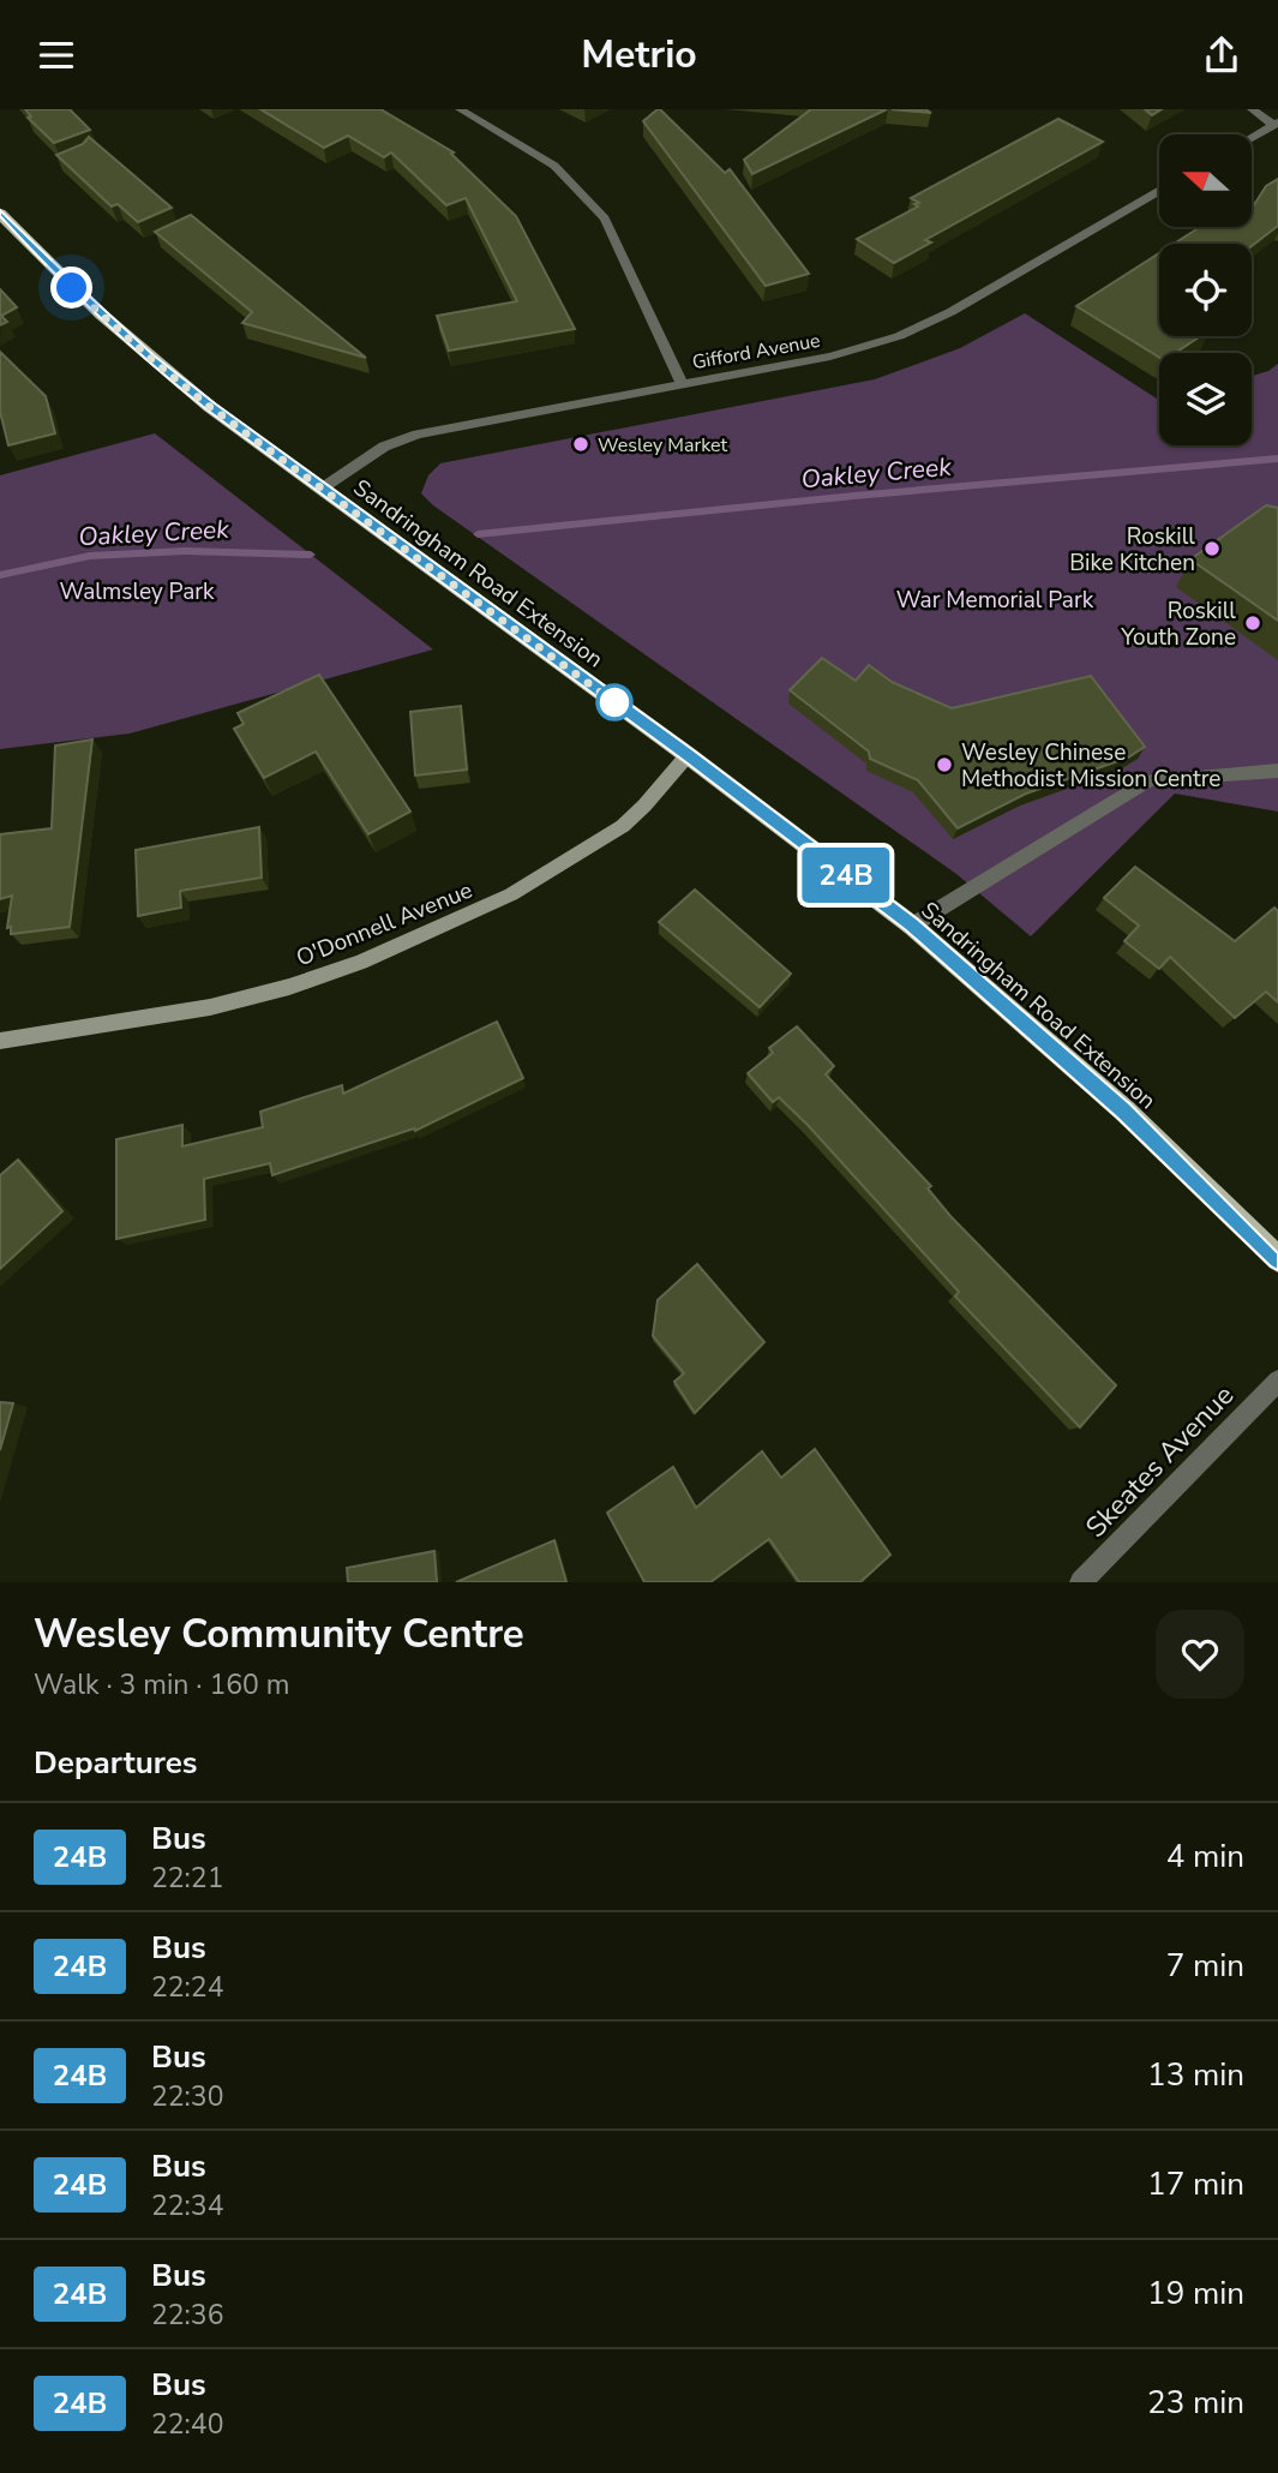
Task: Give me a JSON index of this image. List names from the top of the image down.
{
  "streets": {
    "main road": ["Sandringham Road Extension"],
    "street": ["Gifford Avenue", "O'Donnell Avenue", "Skeates Avenue"]
  },
  "crossings": [
    ["Gifford Avenue", "Sandringham Road Extension"],
    ["Sandringham Road Extension", "O'Donnell Avenue"]
  ],
  "water": ["Oakley Creek"],
  "parks": ["Walmsley Park", "War Memorial Park"],
  "places": [
    "Wesley Market",
    "Roskill Bike Kitchen",
    "Roskill Youth Zone",
    "Wesley Chinese Methodist Mission Centre"
  ],
  "lines": ["bus line 24B"],
  "north": "left",
  "page": {
    "header": "Metrio",
    "on_map": "24B",
    "heading": [
      ["Wesley Community Centre", "Walk · 3 min · 160 m"],
      "Departures"
    ],
    "list": [
      {
        "mark": "24B",
        "name": "Bus",
        "note": "22:21",
        "value": "4 min"
      },
      {
        "mark": "24B",
        "name": "Bus",
        "note": "22:24",
        "value": "7 min"
      },
      {
        "mark": "24B",
        "name": "Bus",
        "note": "22:30",
        "value": "13 min"
      },
      {
        "mark": "24B",
        "name": "Bus",
        "note": "22:34",
        "value": "17 min"
      },
      {
        "mark": "24B",
        "name": "Bus",
        "note": "22:36",
        "value": "19 min"
      },
      {
        "mark": "24B",
        "name": "Bus",
        "note": "22:40",
        "value": "23 min"
      }
    ]
  }
}
